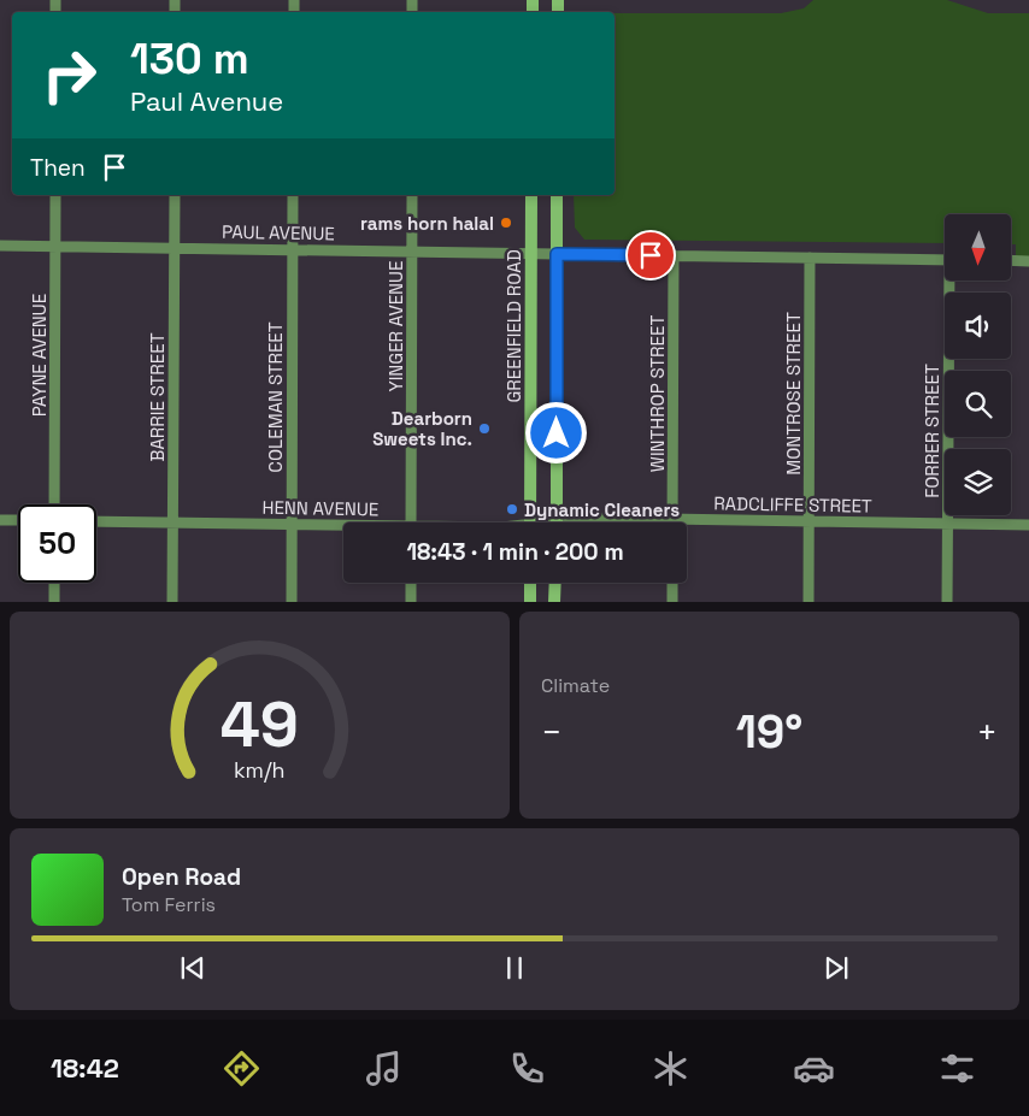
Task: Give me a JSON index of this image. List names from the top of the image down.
{
  "streets": {
    "main road": ["GREENFIELD ROAD"],
    "street": [
      "PAUL AVENUE",
      "YINGER AVENUE",
      "PAYNE AVENUE",
      "WINTHROP STREET",
      "MONTROSE STREET",
      "BARRIE STREET",
      "COLEMAN STREET",
      "FORRER STREET",
      "RADCLIFFE STREET",
      "HENN AVENUE"
    ]
  },
  "crossings": [
    ["PAUL AVENUE", "YINGER AVENUE"],
    ["PAUL AVENUE", "GREENFIELD ROAD"],
    ["PAUL AVENUE", "PAYNE AVENUE"],
    ["PAUL AVENUE", "WINTHROP STREET"],
    ["PAUL AVENUE", "MONTROSE STREET"],
    ["PAUL AVENUE", "BARRIE STREET"],
    ["PAUL AVENUE", "COLEMAN STREET"],
    ["WINTHROP STREET", "RADCLIFFE STREET"],
    ["MONTROSE STREET", "RADCLIFFE STREET"],
    ["BARRIE STREET", "HENN AVENUE"],
    ["COLEMAN STREET", "HENN AVENUE"],
    ["FORRER STREET", "RADCLIFFE STREET"]
  ],
  "places": ["rams horn halal", "Dearborn Sweets Inc.", "Dynamic Cleaners"],
  "north": "bottom",
  "page": {
    "turn": ["130 m", "Paul Avenue"],
    "then": "Then",
    "limit": "50",
    "trip": "18:43 · 1 min · 200 m",
    "tile": "Climate",
    "heat": ["−", "19°", "+"],
    "song": ["Open Road", "Tom Ferris"],
    "tabs": "18:42",
    "gauge": ["49", "km/h"]
  }
}
